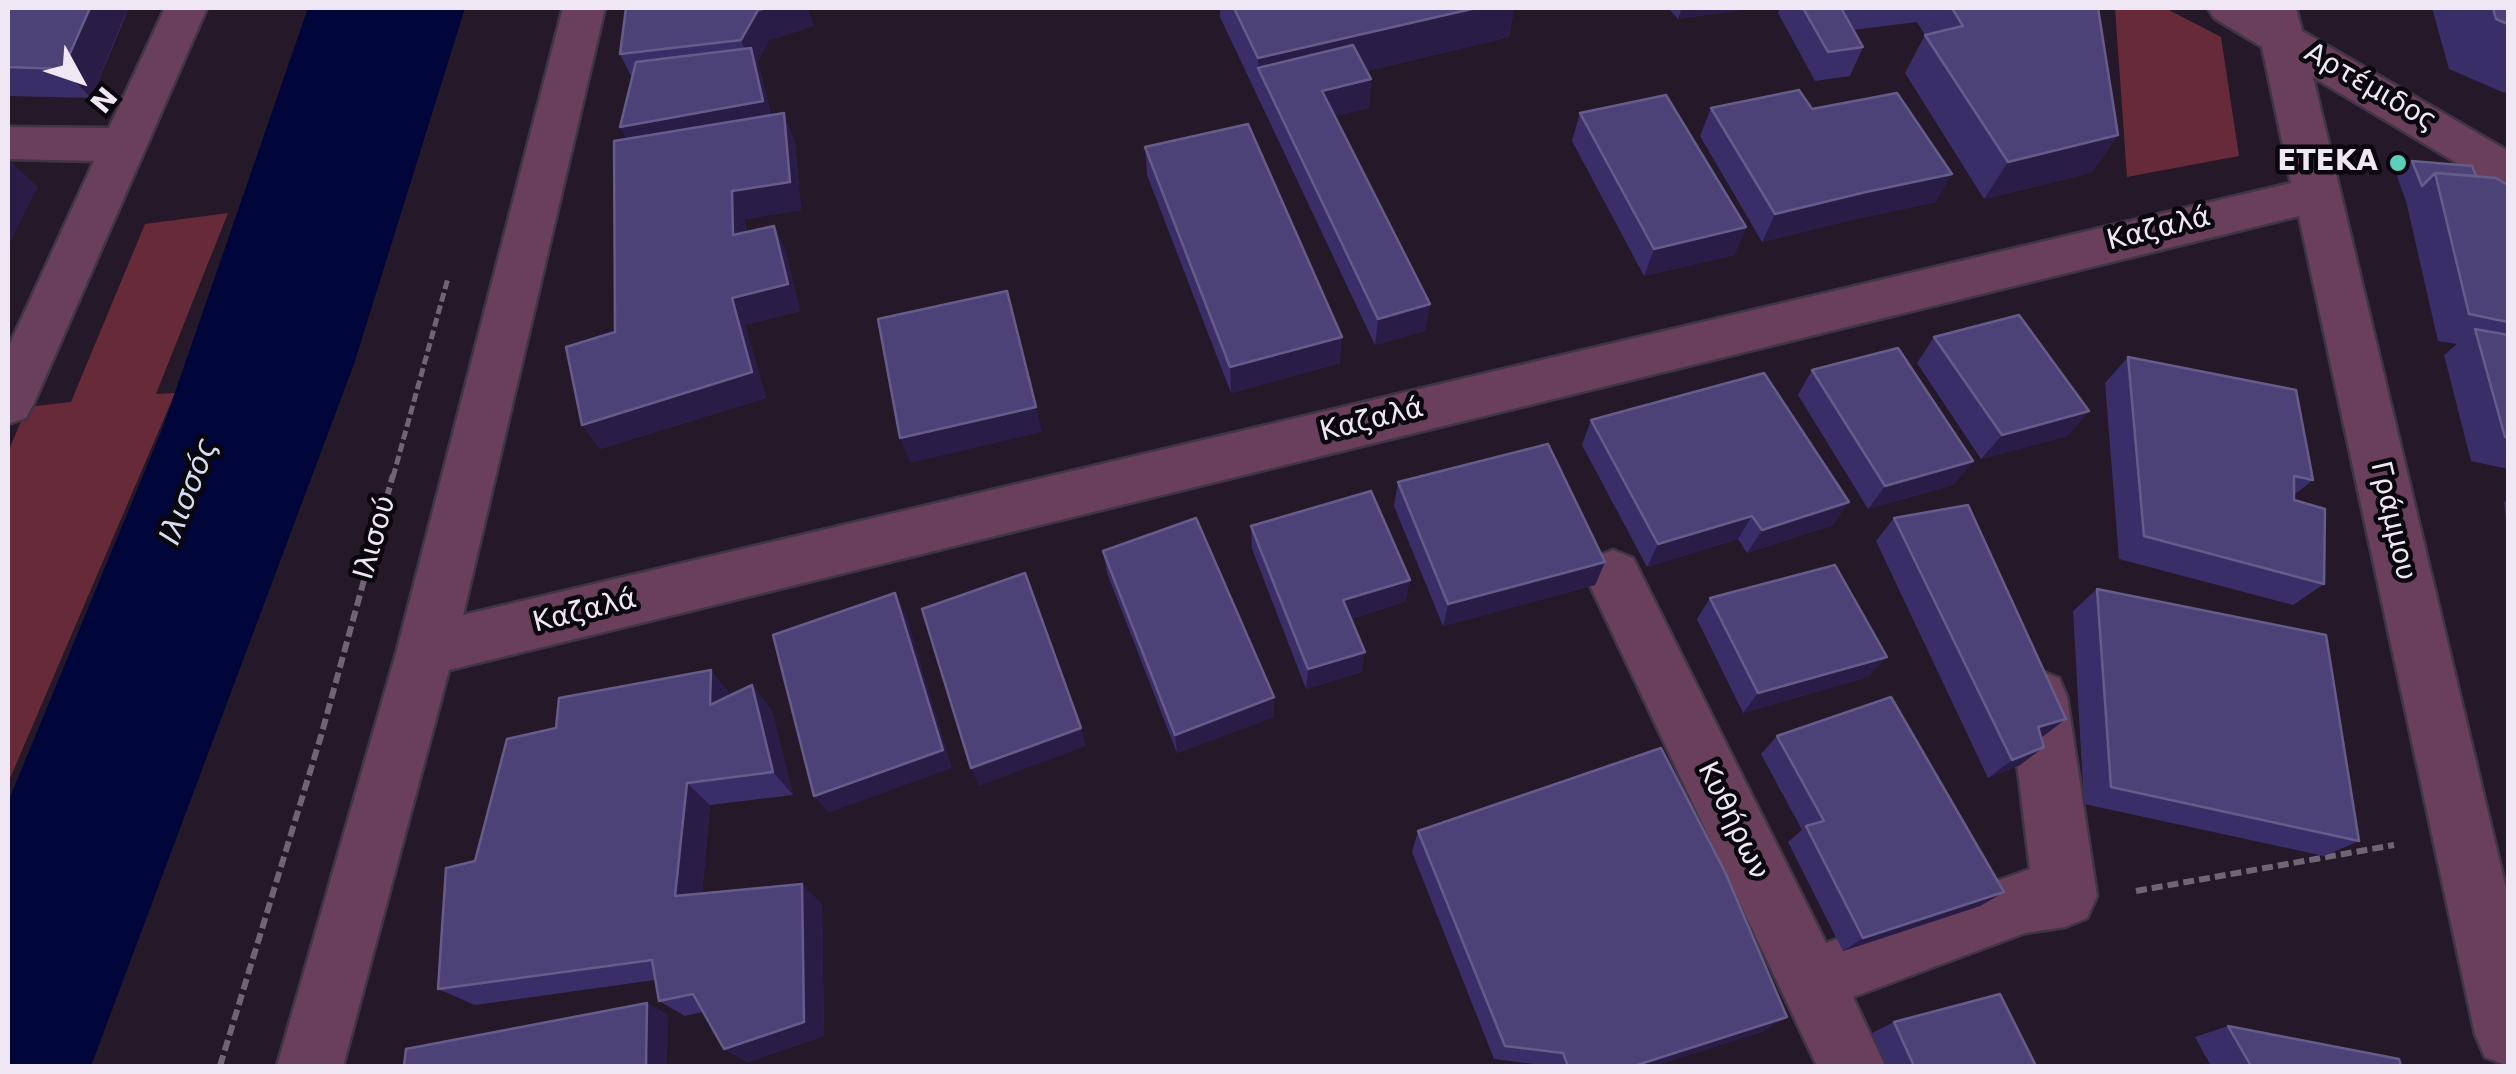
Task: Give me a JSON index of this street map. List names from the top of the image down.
{
  "streets": {
    "street": [
      "Αρτέμιδος",
      "Καζαλά",
      "Γράμμου",
      "Κυθήρων"
    ],
    "path": ["Ιλισού"]
  },
  "crossings": [
    ["Αρτέμιδος", "Γράμμου"],
    ["Καζαλά", "Γράμμου"]
  ],
  "water": ["Ιλισσός"],
  "places": ["ΕΤΕΚΑ"],
  "north": "bottom right"
}
